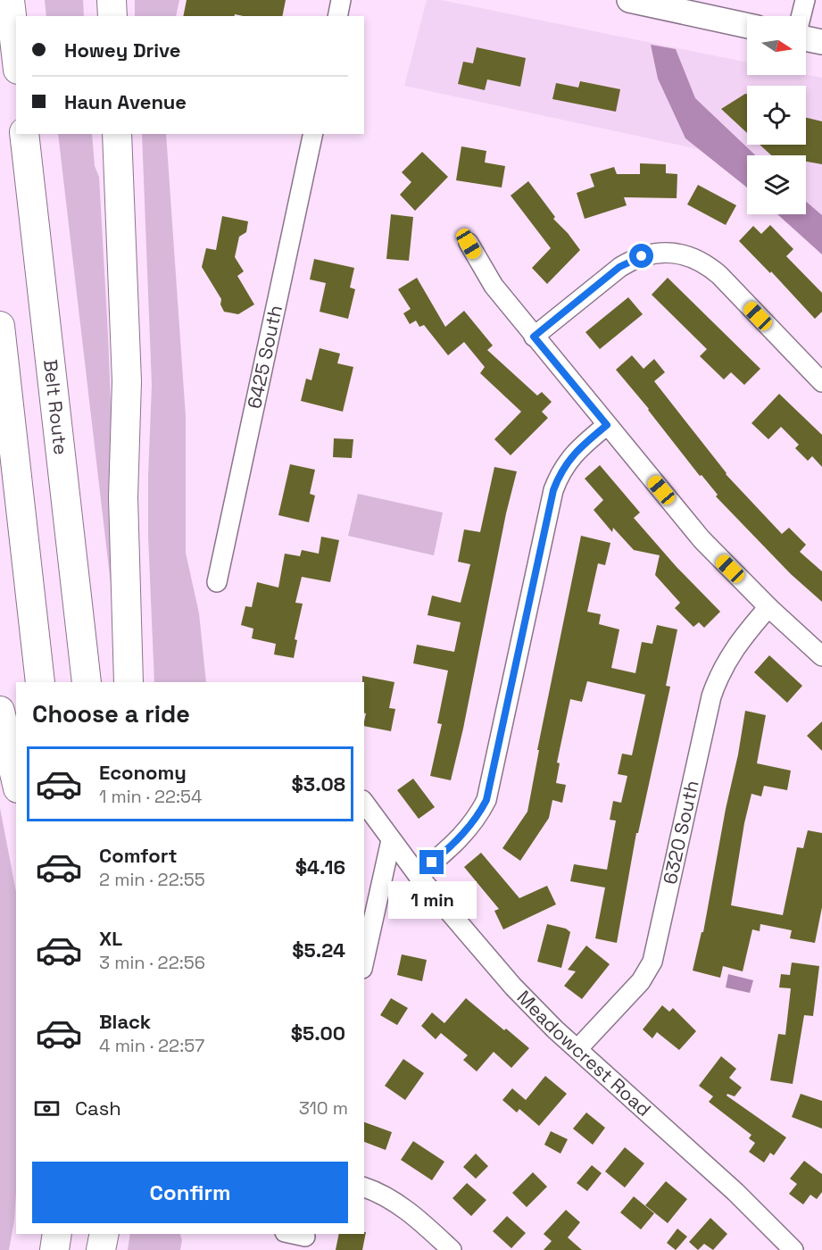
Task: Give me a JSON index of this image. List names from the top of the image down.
{
  "streets": {
    "highway": ["Belt Route"],
    "street": ["6425 South", "6320 South", "Meadowcrest Road"]
  },
  "crossings": [
    ["6320 South", "Meadowcrest Road"]
  ],
  "north": "right",
  "page": {
    "banner": ["Howey Drive", "Haun Avenue"],
    "heading": "Choose a ride",
    "list": [
      {
        "name": "Economy",
        "note": "1 min · 22:54",
        "value": "$3.08"
      },
      {
        "name": "Comfort",
        "note": "2 min · 22:55",
        "value": "$4.16"
      },
      {
        "name": "XL",
        "note": "3 min · 22:56",
        "value": "$5.24"
      },
      {
        "name": "Black",
        "note": "4 min · 22:57",
        "value": "$5.00"
      }
    ],
    "bubble": "1 min",
    "pay": ["Cash", "310 m"],
    "buttons": "Confirm"
  }
}
